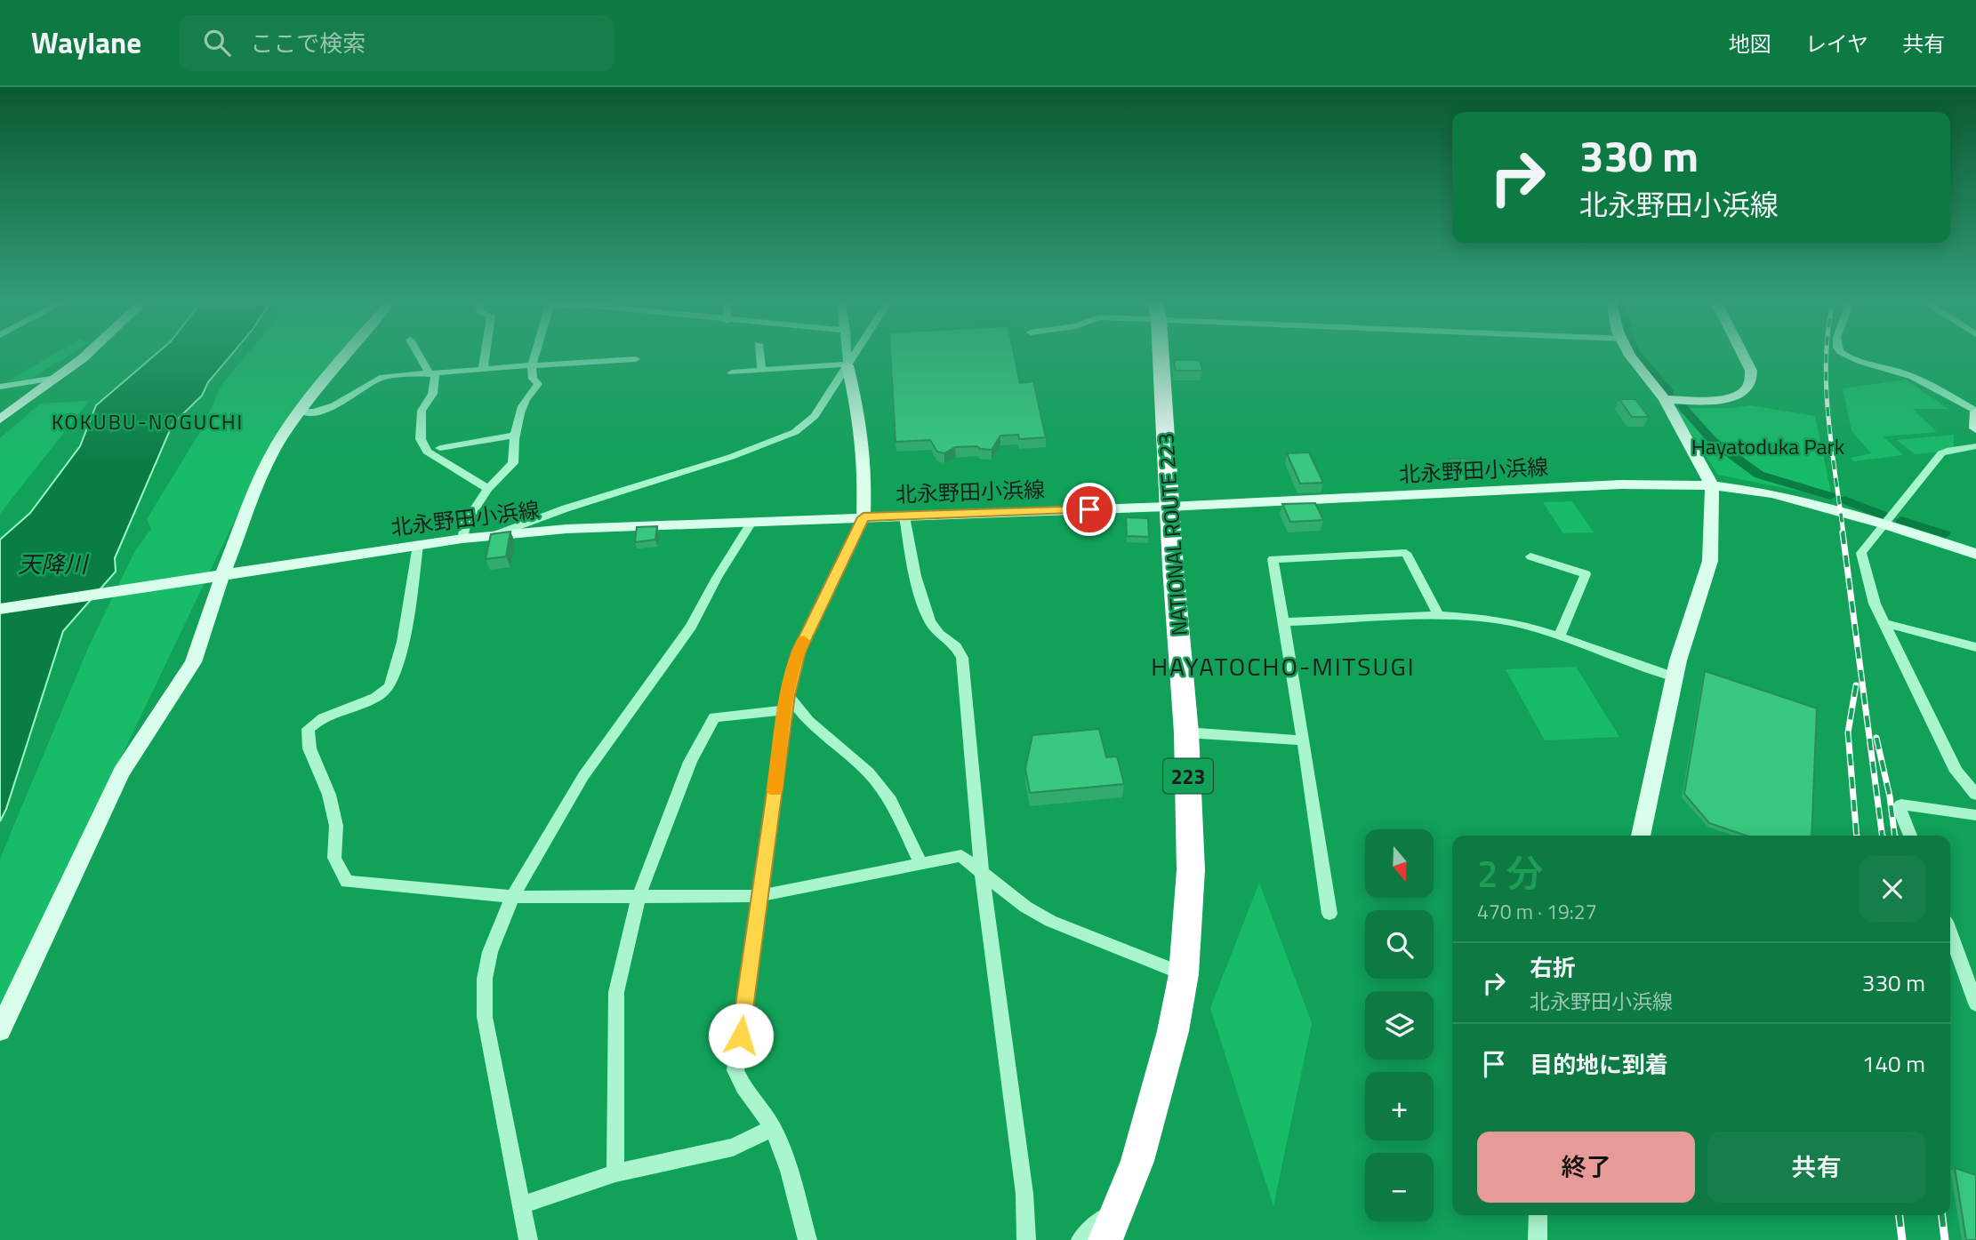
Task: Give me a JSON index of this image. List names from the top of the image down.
{
  "streets": {
    "highway": ["NATIONAL ROUTE 223", "223"],
    "main road": ["北永野田小浜線"]
  },
  "crossings": [
    ["北永野田小浜線", "NATIONAL ROUTE 223"]
  ],
  "districts": ["KOKUBU-NOGUCHI", "HAYATOCHO-MITSUGI"],
  "water": ["天降川"],
  "parks": ["Hayatoduka Park"],
  "north": "bottom",
  "page": {
    "header": "Waylane",
    "search": "ここで検索",
    "nav": ["地図", "レイヤ", "共有"],
    "turn": ["330 m", "北永野田小浜線"],
    "map_buttons": ["+", "−"],
    "heading": ["2 分", "470 m · 19:27"],
    "list": [
      {
        "name": "右折",
        "note": "北永野田小浜線",
        "value": "330 m"
      },
      {
        "name": "目的地に到着",
        "value": "140 m"
      }
    ],
    "buttons": ["終了", "共有"]
  }
}
